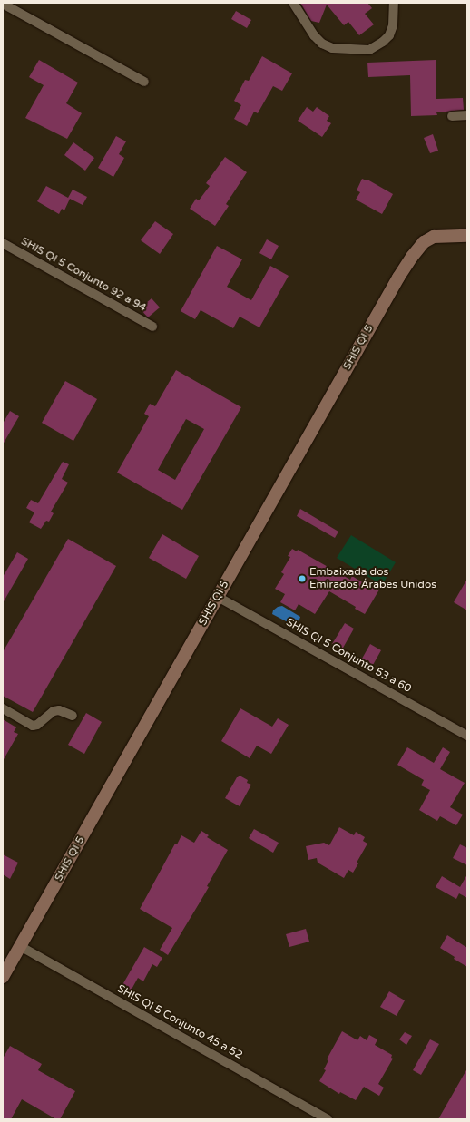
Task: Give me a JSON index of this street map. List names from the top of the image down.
{
  "streets": {
    "street": [
      "SHIS QI 5 Conjunto 92 a 94",
      "SHIS QI 5",
      "SHIS QI 5 Conjunto 53 a 60",
      "SHIS QI 5 Conjunto 45 a 52"
    ]
  },
  "crossings": [
    ["SHIS QI 5", "SHIS QI 5 Conjunto 53 a 60"],
    ["SHIS QI 5", "SHIS QI 5 Conjunto 45 a 52"]
  ],
  "places": ["Embaixada dos Emirados Árabes Unidos"]
}
